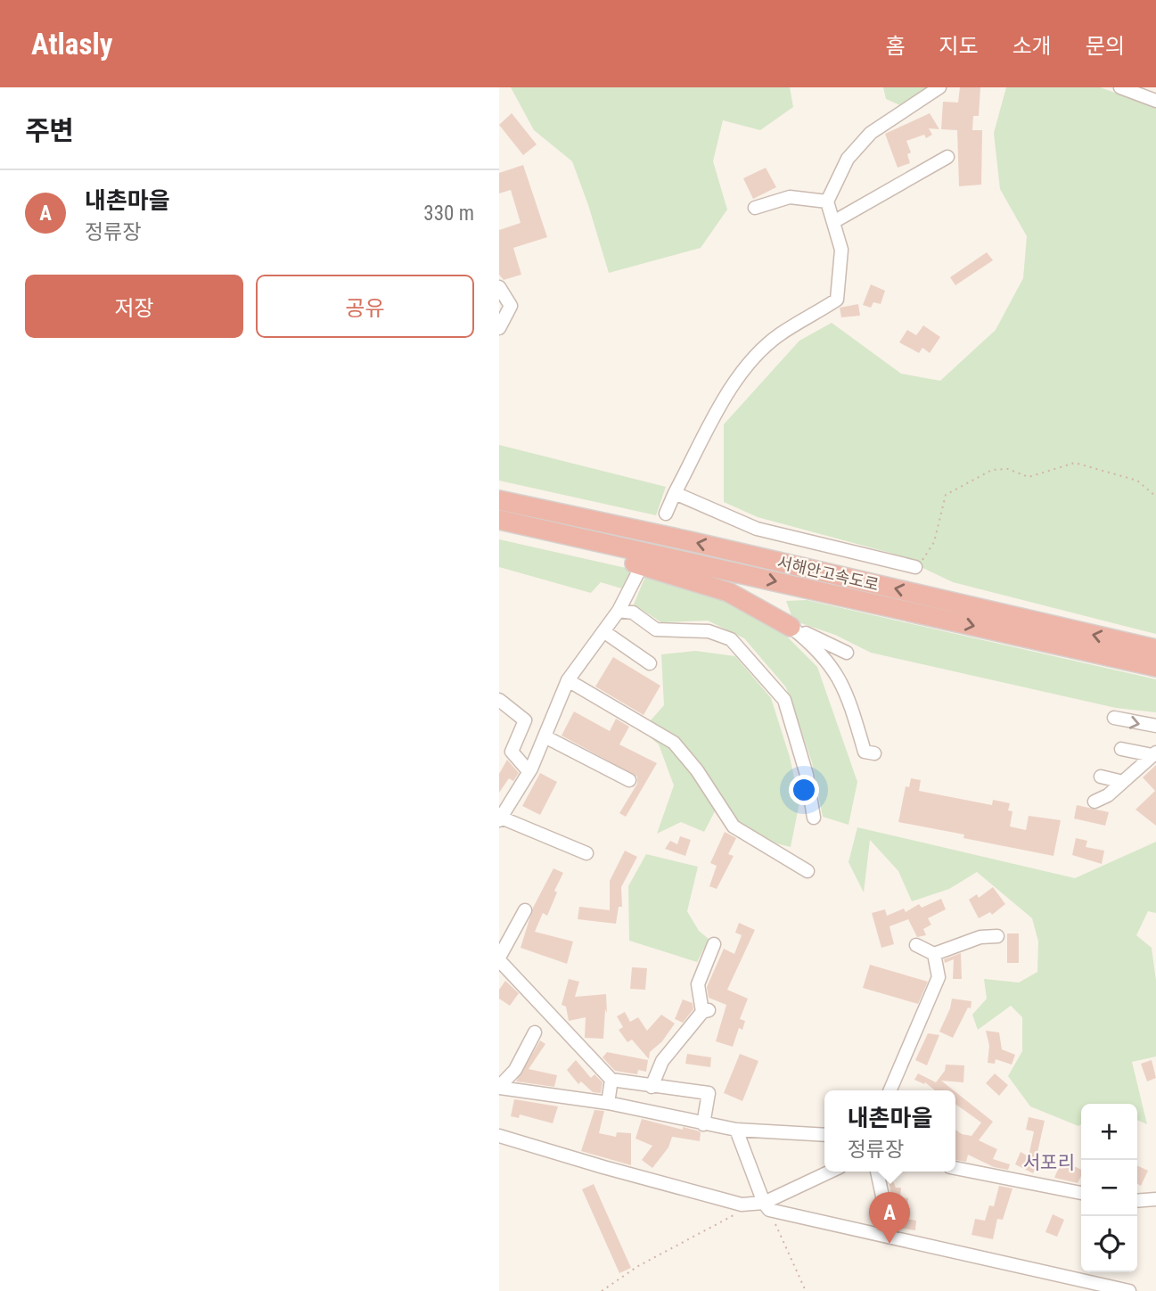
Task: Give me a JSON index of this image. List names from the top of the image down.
{
  "streets": {
    "highway": ["서해안고속도로"]
  },
  "districts": ["서포리"],
  "page": {
    "header": "Atlasly",
    "nav": [
      "홈",
      "지도",
      "소개",
      "문의"
    ],
    "heading": "주변",
    "list": [
      {
        "mark": "A",
        "name": "내촌마을",
        "note": "정류장",
        "value": "330 m"
      }
    ],
    "buttons": ["저장", "공유"],
    "popup": ["내촌마을", "정류장"],
    "map_buttons": ["+", "−"],
    "pins": "A"
  }
}
